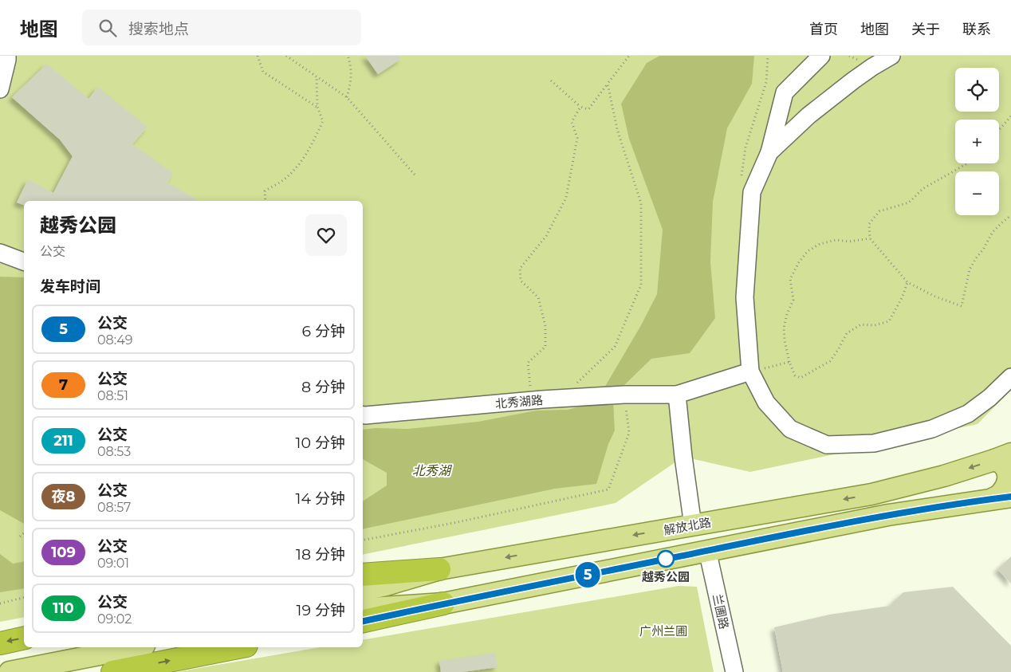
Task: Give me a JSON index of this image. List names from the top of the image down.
{
  "streets": {
    "main road": ["解放北路"],
    "street": ["北秀湖路", "兰圃路"]
  },
  "water": ["北秀湖"],
  "parks": ["广州兰圃"],
  "places": ["越秀公园"],
  "lines": ["bus line 5"],
  "page": {
    "header": "地图",
    "search": "搜索地点",
    "nav": [
      "首页",
      "地图",
      "关于",
      "联系"
    ],
    "on_map": "5",
    "map_buttons": ["+", "−"],
    "heading": [
      ["越秀公园", "公交"],
      "发车时间"
    ],
    "list": [
      {
        "mark": "5",
        "name": "公交",
        "note": "08:49",
        "value": "6 分钟"
      },
      {
        "mark": "7",
        "name": "公交",
        "note": "08:51",
        "value": "8 分钟"
      },
      {
        "mark": "211",
        "name": "公交",
        "note": "08:53",
        "value": "10 分钟"
      },
      {
        "mark": "夜8",
        "name": "公交",
        "note": "08:57",
        "value": "14 分钟"
      },
      {
        "mark": "109",
        "name": "公交",
        "note": "09:01",
        "value": "18 分钟"
      },
      {
        "mark": "110",
        "name": "公交",
        "note": "09:02",
        "value": "19 分钟"
      }
    ]
  }
}
